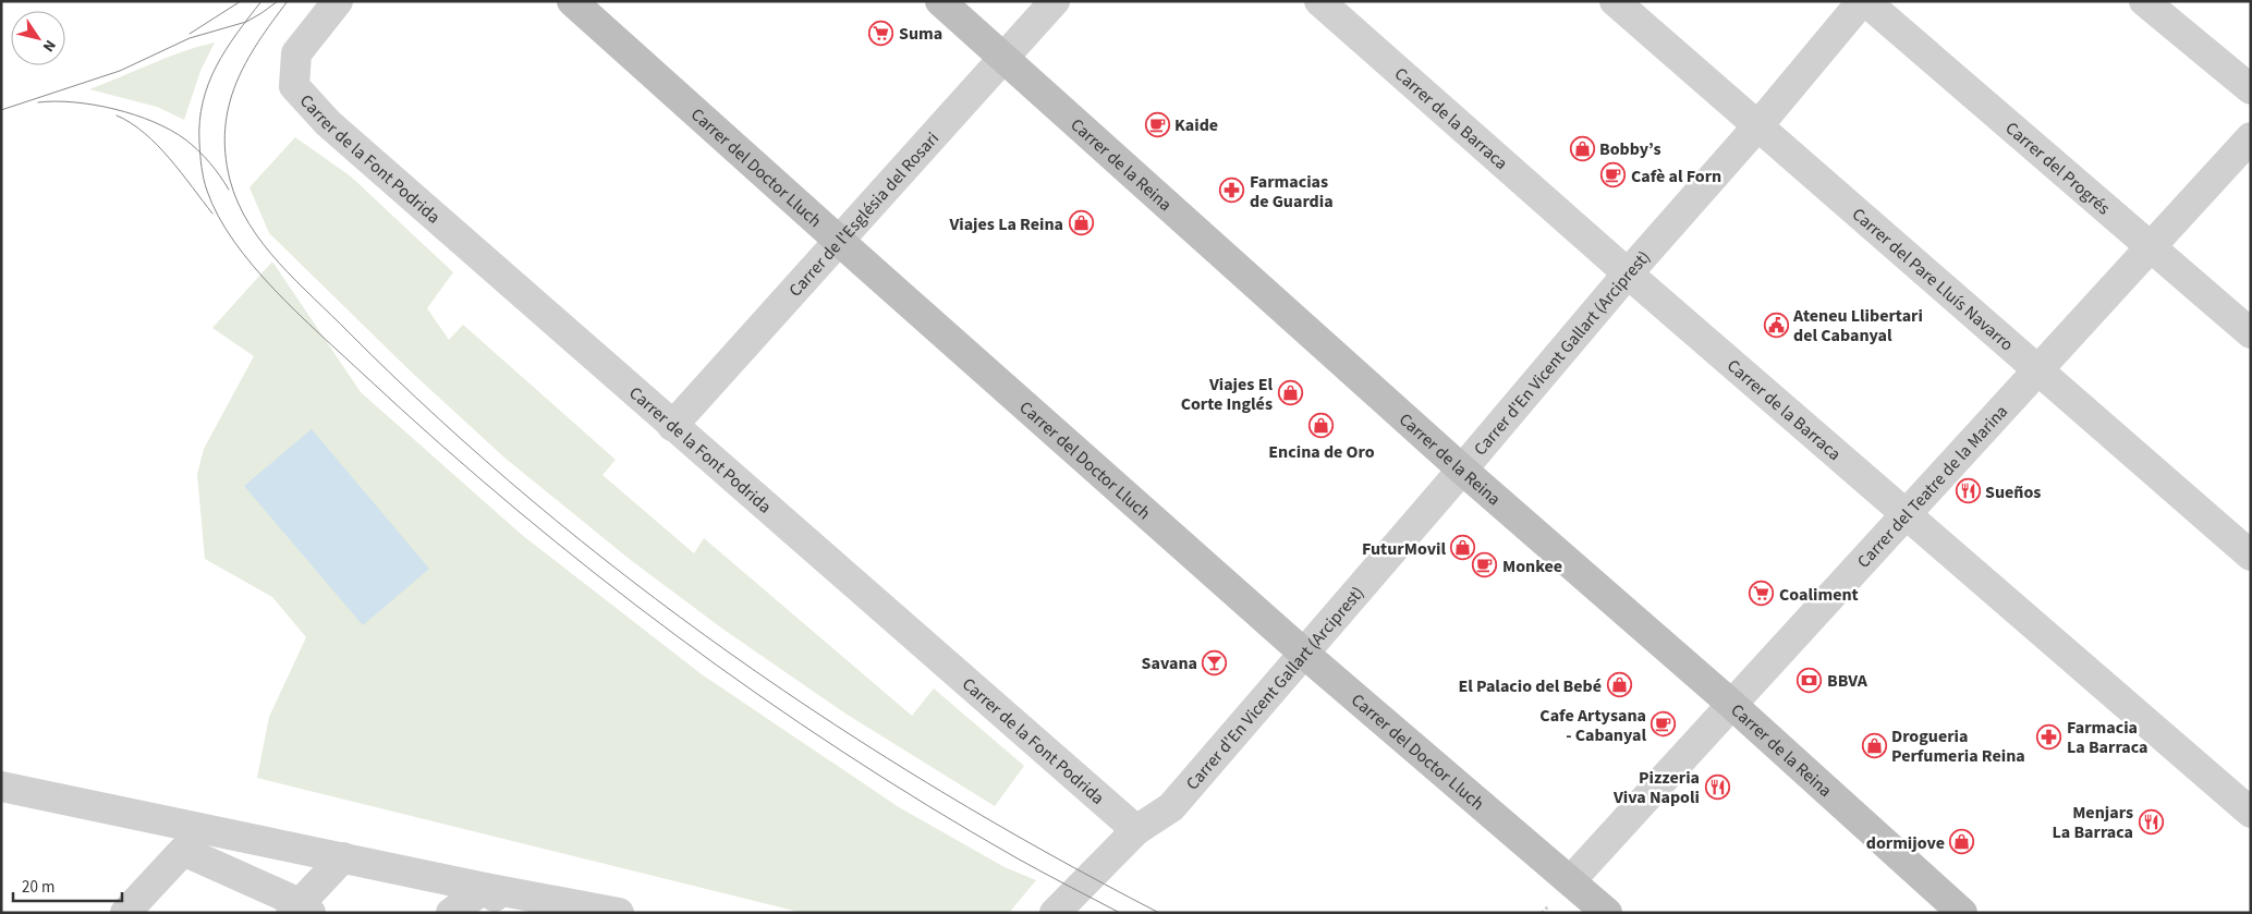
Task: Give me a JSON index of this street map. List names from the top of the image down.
{
  "streets": {
    "street": [
      "Carrer de la Barraca",
      "Carrer de la Font Podrida",
      "Carrer de la Reina",
      "Carrer del Progrés",
      "Carrer del Doctor Lluch",
      "Carrer de l'Església del Rosari",
      "Carrer del Pare Lluís Navarro",
      "Carrer d'En Vicent Gallart (Arciprest)",
      "Carrer del Teatre de la Marina"
    ]
  },
  "crossings": [
    ["Carrer de la Barraca", "Carrer d'En Vicent Gallart (Arciprest)"],
    ["Carrer de la Barraca", "Carrer del Teatre de la Marina"],
    ["Carrer de la Font Podrida", "Carrer de l'Església del Rosari"],
    ["Carrer de la Font Podrida", "Carrer d'En Vicent Gallart (Arciprest)"],
    ["Carrer de la Reina", "Carrer de l'Església del Rosari"],
    ["Carrer de la Reina", "Carrer d'En Vicent Gallart (Arciprest)"],
    ["Carrer de la Reina", "Carrer del Teatre de la Marina"],
    ["Carrer del Progrés", "Carrer d'En Vicent Gallart (Arciprest)"],
    ["Carrer del Progrés", "Carrer del Teatre de la Marina"],
    ["Carrer del Doctor Lluch", "Carrer de l'Església del Rosari"],
    ["Carrer del Doctor Lluch", "Carrer d'En Vicent Gallart (Arciprest)"],
    ["Carrer del Doctor Lluch", "Carrer del Teatre de la Marina"],
    ["Carrer del Pare Lluís Navarro", "Carrer d'En Vicent Gallart (Arciprest)"],
    ["Carrer del Pare Lluís Navarro", "Carrer del Teatre de la Marina"]
  ],
  "places": {
    "supermarket": ["Suma", "Coaliment"],
    "cafe": [
      "Kaide",
      "Cafè al Forn",
      "Monkee",
      "Cafe Artysana - Cabanyal"
    ],
    "shop": [
      "Bobby’s",
      "Viajes La Reina",
      "Viajes El Corte Inglés",
      "Encina de Oro",
      "FuturMovil",
      "El Palacio del Bebé",
      "Drogueria Perfumeria Reina",
      "dormijove"
    ],
    "pharmacy": ["Farmacias de Guardia", "Farmacia La Barraca"],
    "public building": ["Ateneu Llibertari del Cabanyal"],
    "restaurant": ["Sueños", "Pizzeria Viva Napoli", "Menjars La Barraca"],
    "bar": ["Savana"],
    "bank": ["BBVA"]
  },
  "scale_bar": "20 m",
  "north": "bottom right"
}
